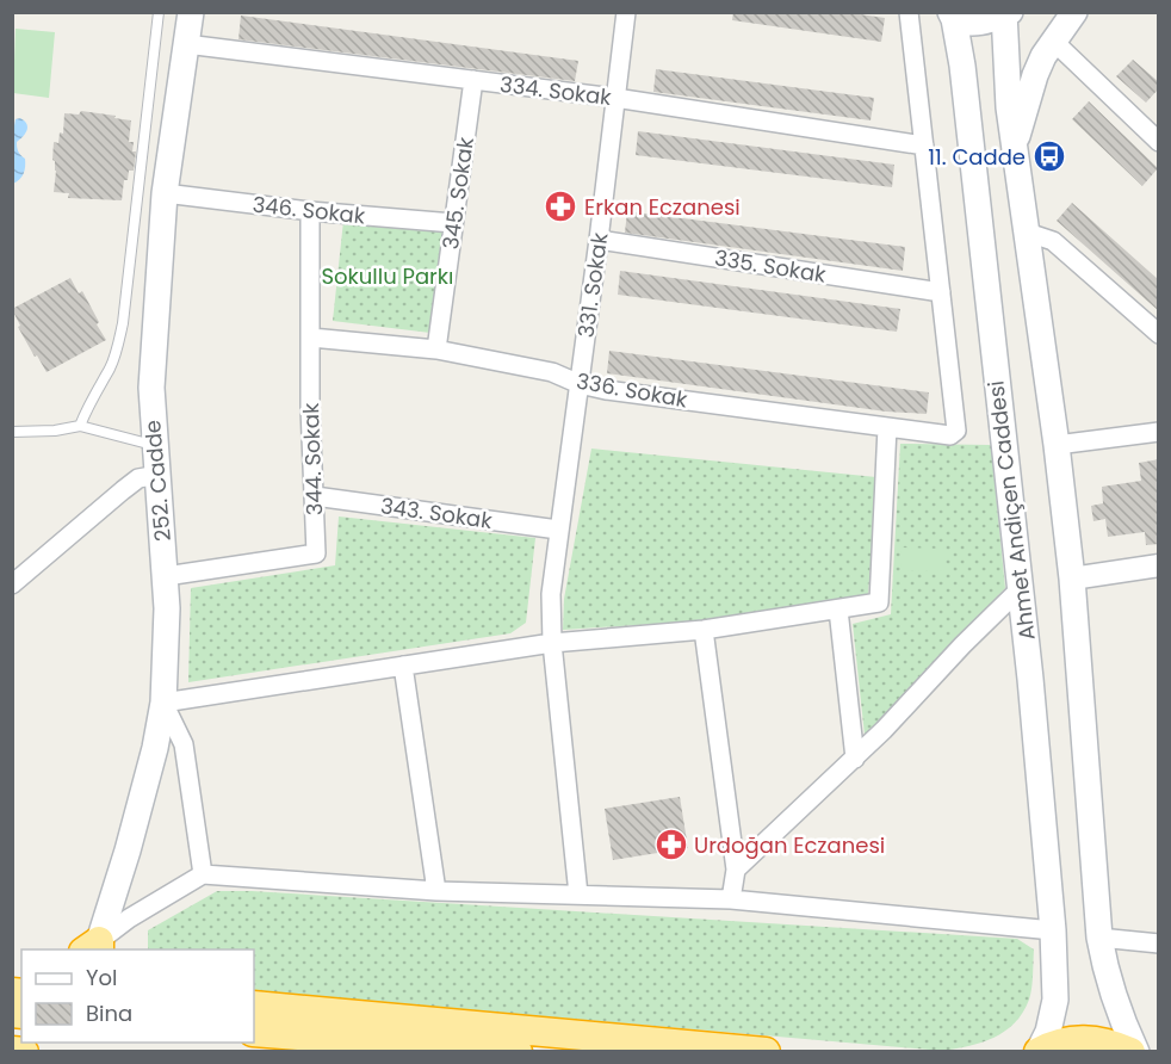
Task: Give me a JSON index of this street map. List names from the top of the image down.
{
  "streets": {
    "main road": ["252. Cadde", "Ahmet Andiçen Caddesi"],
    "street": [
      "334. Sokak",
      "345. Sokak",
      "346. Sokak",
      "335. Sokak",
      "331. Sokak",
      "336. Sokak",
      "344. Sokak",
      "343. Sokak"
    ]
  },
  "crossings": [
    ["334. Sokak", "345. Sokak"],
    ["334. Sokak", "331. Sokak"],
    ["334. Sokak", "252. Cadde"],
    ["345. Sokak", "346. Sokak"],
    ["345. Sokak", "336. Sokak"],
    ["346. Sokak", "344. Sokak"],
    ["346. Sokak", "252. Cadde"],
    ["335. Sokak", "331. Sokak"],
    ["335. Sokak", "336. Sokak"],
    ["331. Sokak", "336. Sokak"],
    ["331. Sokak", "343. Sokak"],
    ["336. Sokak", "344. Sokak"],
    ["344. Sokak", "252. Cadde"],
    ["344. Sokak", "343. Sokak"]
  ],
  "parks": ["Sokullu Parkı"],
  "places": {
    "bus stop": ["11. Cadde"],
    "pharmacy": ["Erkan Eczanesi", "Urdoğan Eczanesi"]
  },
  "legend": ["Yol", "Bina"]
}
